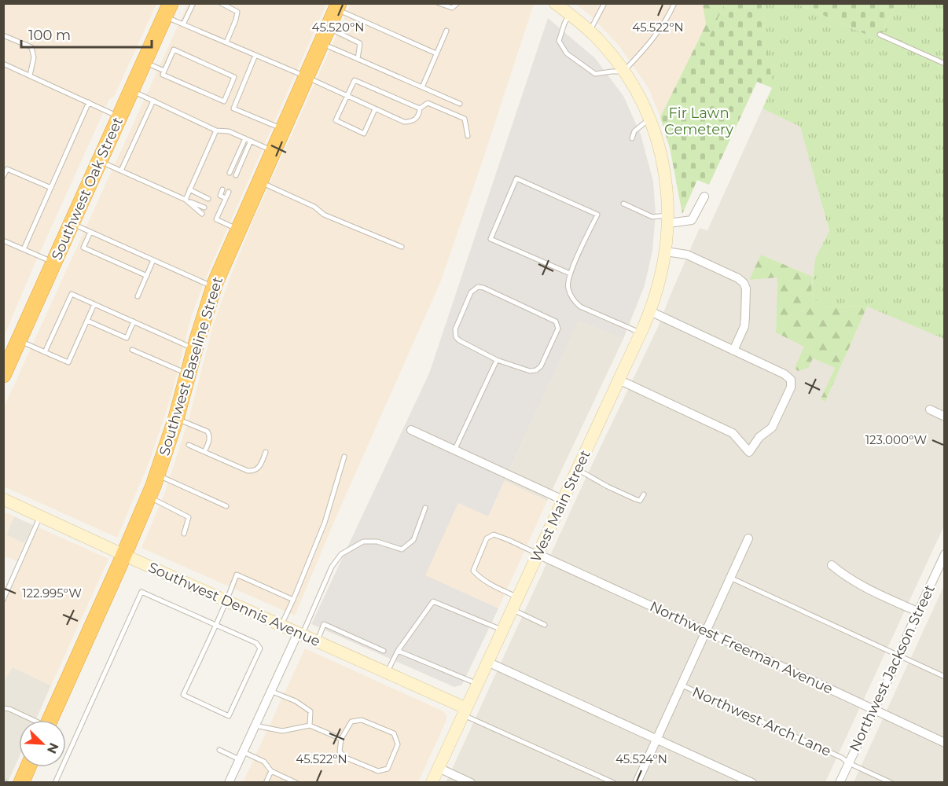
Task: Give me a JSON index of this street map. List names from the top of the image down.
{
  "streets": {
    "highway": ["Southwest Oak Street", "Southwest Baseline Street"],
    "street": [
      "West Main Street",
      "Southwest Dennis Avenue",
      "Northwest Freeman Avenue",
      "Northwest Jackson Street"
    ],
    "lane": ["Northwest Arch Lane"]
  },
  "crossings": [
    ["Southwest Baseline Street", "Southwest Dennis Avenue"],
    ["West Main Street", "Southwest Dennis Avenue"],
    ["West Main Street", "Northwest Freeman Avenue"],
    ["Northwest Freeman Avenue", "Northwest Jackson Street"],
    ["Northwest Jackson Street", "Northwest Arch Lane"]
  ],
  "parks": ["Fir Lawn Cemetery"],
  "scale_bar": "100 m",
  "north": "bottom right",
  "coordinates": [
    "45.520°N",
    "45.522°N",
    "123.000°W",
    "122.995°W",
    "45.524°N"
  ]
}
